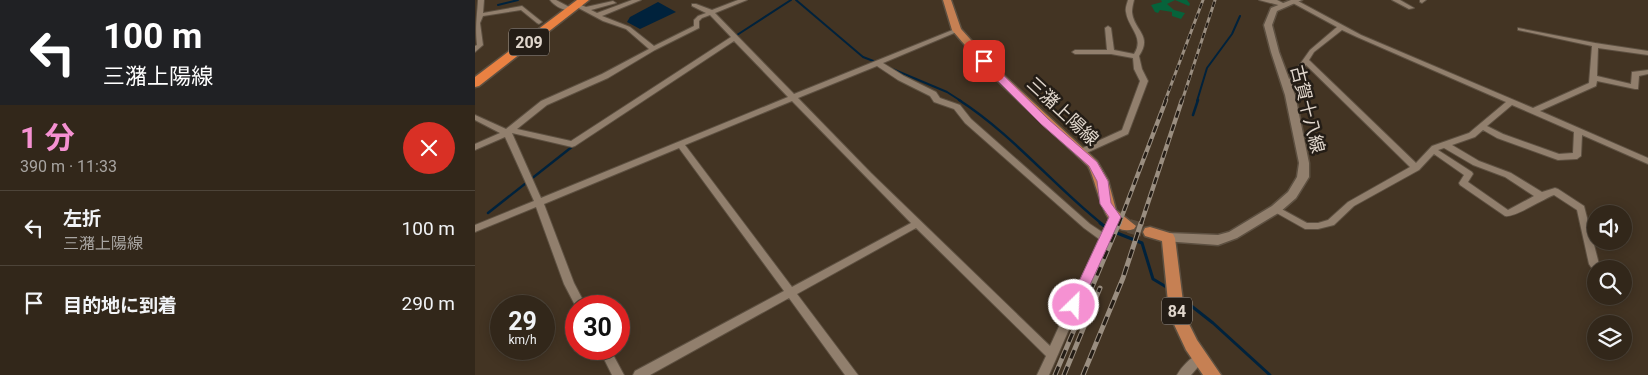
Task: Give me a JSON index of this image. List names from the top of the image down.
{
  "streets": {
    "highway": ["209"],
    "main road": ["古賀十八線", "三潴上陽線", "84"]
  },
  "crossings": [
    ["古賀十八線", "84"]
  ],
  "page": {
    "turn": ["100 m", "三潴上陽線"],
    "heading": ["1 分", "390 m · 11:33"],
    "list": [
      {
        "name": "左折",
        "note": "三潴上陽線",
        "value": "100 m"
      },
      {
        "name": "目的地に到着",
        "value": "290 m"
      }
    ],
    "speed": "29 km/h",
    "limit": "30"
  }
}
